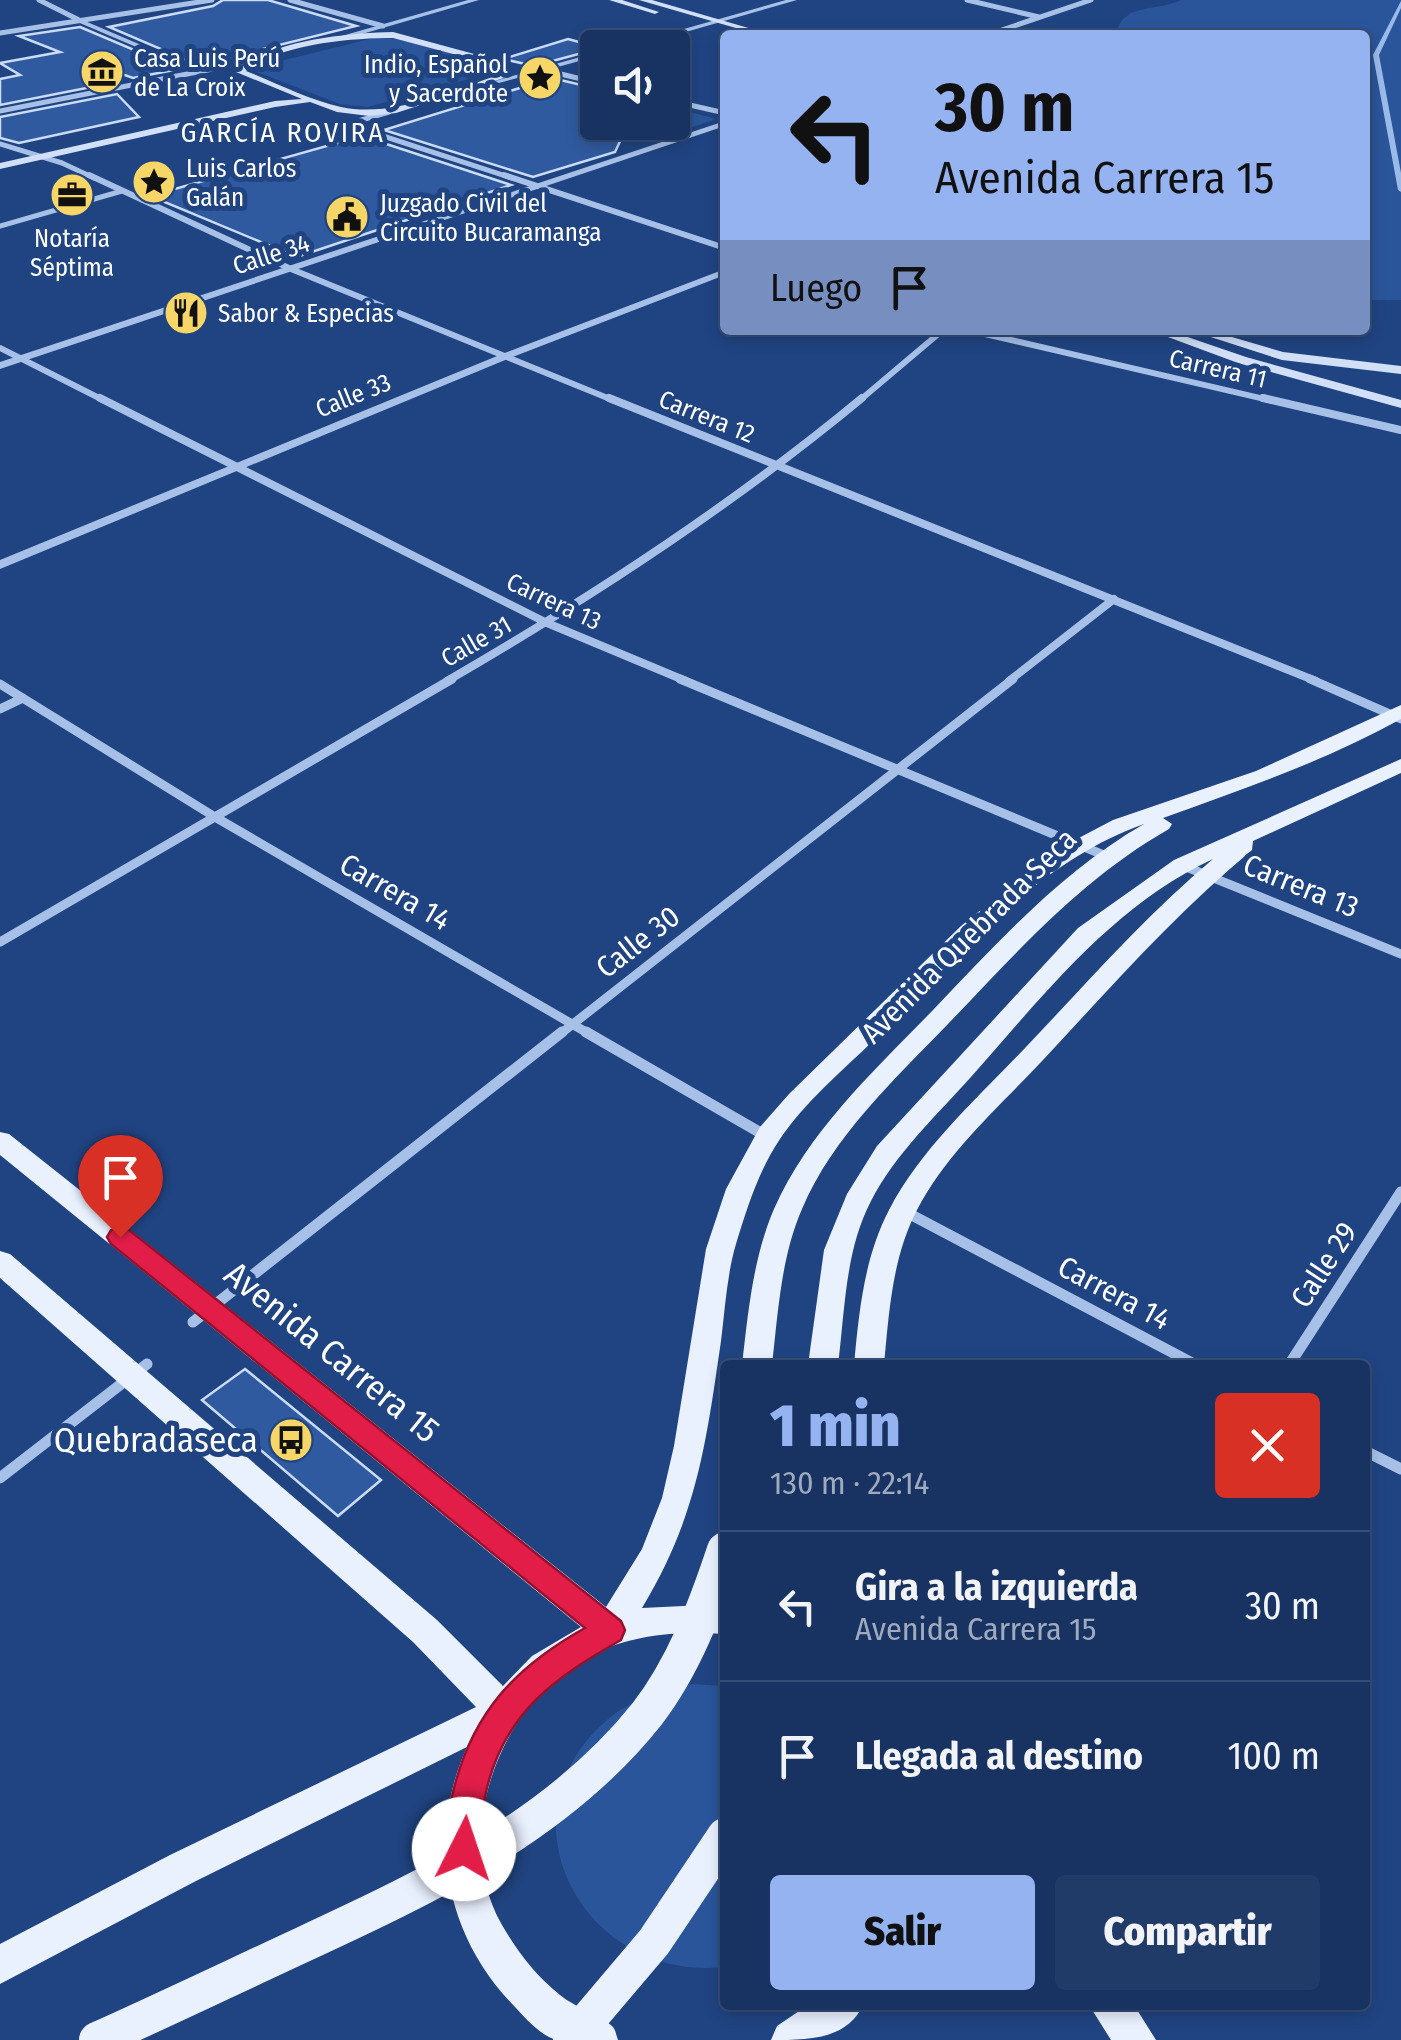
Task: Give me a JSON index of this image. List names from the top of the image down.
{
  "streets": {
    "main road": ["Avenida Quebrada Seca", "Avenida Carrera 15"],
    "street": [
      "Calle 34",
      "Carrera 11",
      "Calle 33",
      "Carrera 12",
      "Carrera 13",
      "Calle 31",
      "Carrera 14",
      "Calle 30",
      "Calle 29"
    ]
  },
  "crossings": [
    ["Calle 34", "Carrera 12"],
    ["Calle 34", "Carrera 13"],
    ["Calle 33", "Carrera 12"],
    ["Calle 33", "Carrera 13"],
    ["Carrera 12", "Calle 31"],
    ["Carrera 12", "Calle 30"],
    ["Carrera 13", "Calle 31"],
    ["Carrera 13", "Avenida Quebrada Seca"],
    ["Carrera 13", "Calle 30"],
    ["Calle 31", "Carrera 14"],
    ["Carrera 14", "Calle 30"],
    ["Calle 30", "Avenida Carrera 15"]
  ],
  "districts": ["GARCÍA ROVIRA"],
  "places": {
    "museum": ["Casa Luis Perú de La Croix"],
    "place": ["Indio, Español y Sacerdote", "Luis Carlos Galán"],
    "office": ["Notaría Séptima"],
    "public building": ["Juzgado Civil del Circuito Bucaramanga"],
    "restaurant": ["Sabor & Especias"],
    "bus stop": ["Quebradaseca"]
  },
  "page": {
    "turn": ["30 m", "Avenida Carrera 15"],
    "then": "Luego",
    "heading": ["1 min", "130 m · 22:14"],
    "list": [
      {
        "name": "Gira a la izquierda",
        "note": "Avenida Carrera 15",
        "value": "30 m"
      },
      {
        "name": "Llegada al destino",
        "value": "100 m"
      }
    ],
    "buttons": ["Salir", "Compartir"]
  }
}
